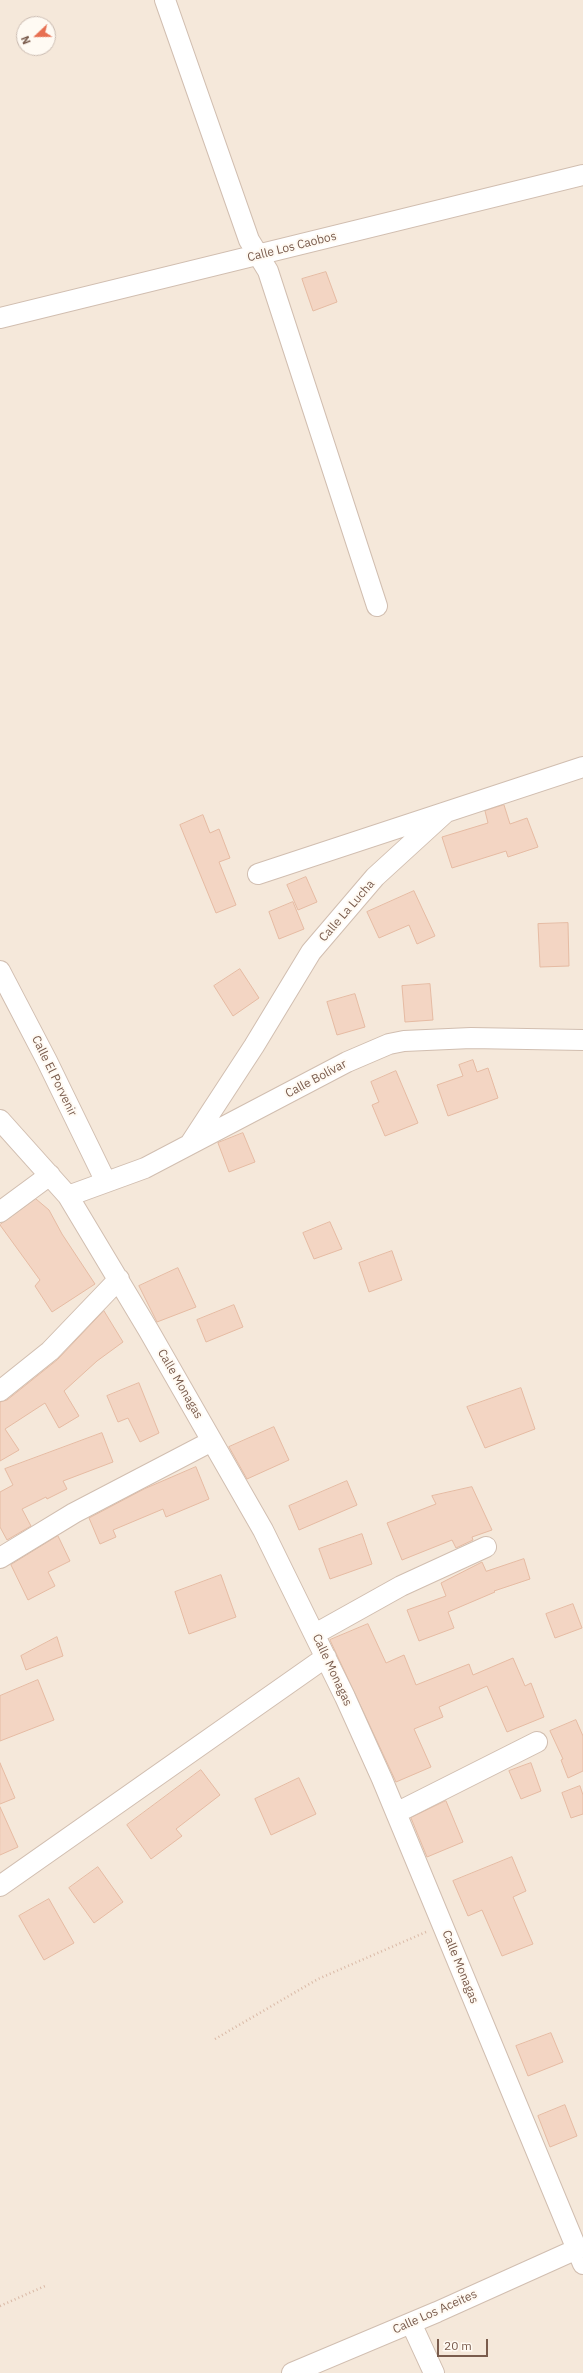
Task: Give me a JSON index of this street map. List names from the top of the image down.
{
  "streets": {
    "street": [
      "Calle Los Caobos",
      "Calle La Lucha",
      "Calle El Porvenir",
      "Calle Bolívar",
      "Calle Monagas",
      "Calle Los Aceites"
    ]
  },
  "crossings": [
    ["Calle La Lucha", "Calle Bolívar"],
    ["Calle El Porvenir", "Calle Bolívar"],
    ["Calle Bolívar", "Calle Monagas"],
    ["Calle Monagas", "Calle Los Aceites"]
  ],
  "scale_bar": "20 m",
  "north": "left"
}
